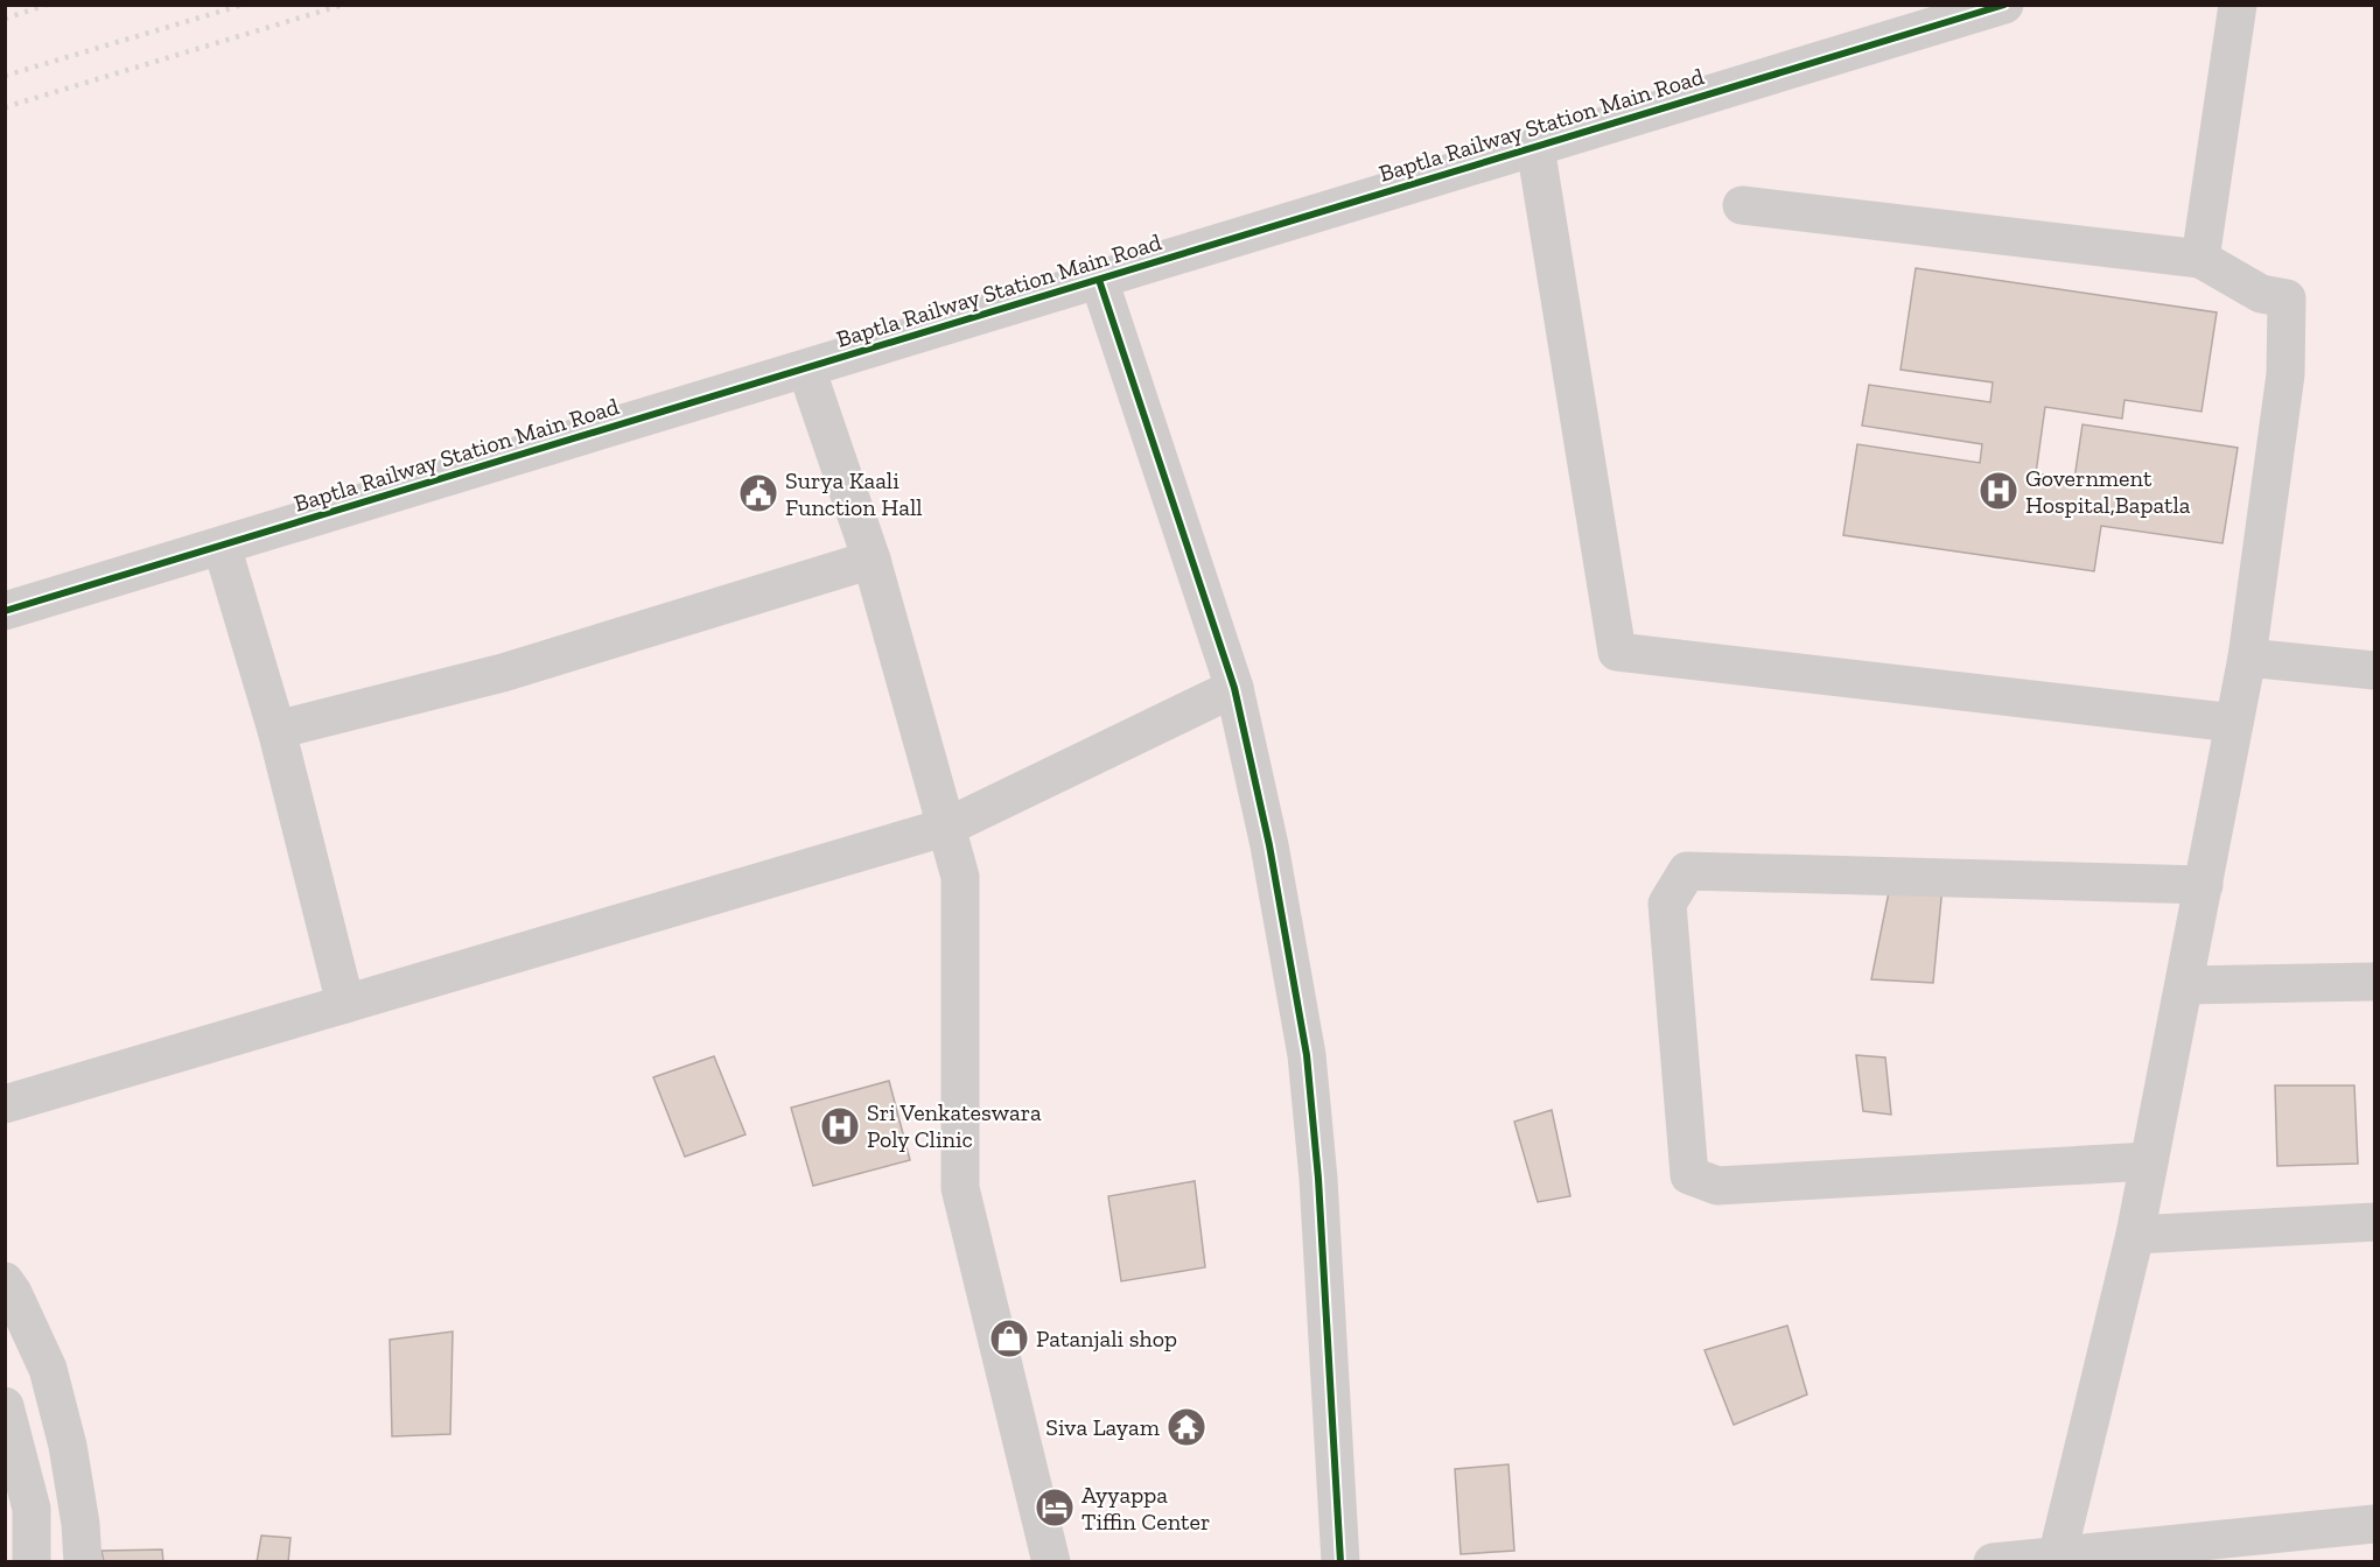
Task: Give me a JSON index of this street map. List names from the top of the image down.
{
  "streets": {
    "street": ["Baptla Railway Station Main Road"]
  },
  "places": {
    "hospital": ["Government Hospital,Bapatla", "Sri Venkateswara Poly Clinic"],
    "public building": ["Surya Kaali Function Hall"],
    "shop": ["Patanjali shop"],
    "temple": ["Siva Layam"],
    "hotel": ["Ayyappa Tiffin Center"]
  }
}
